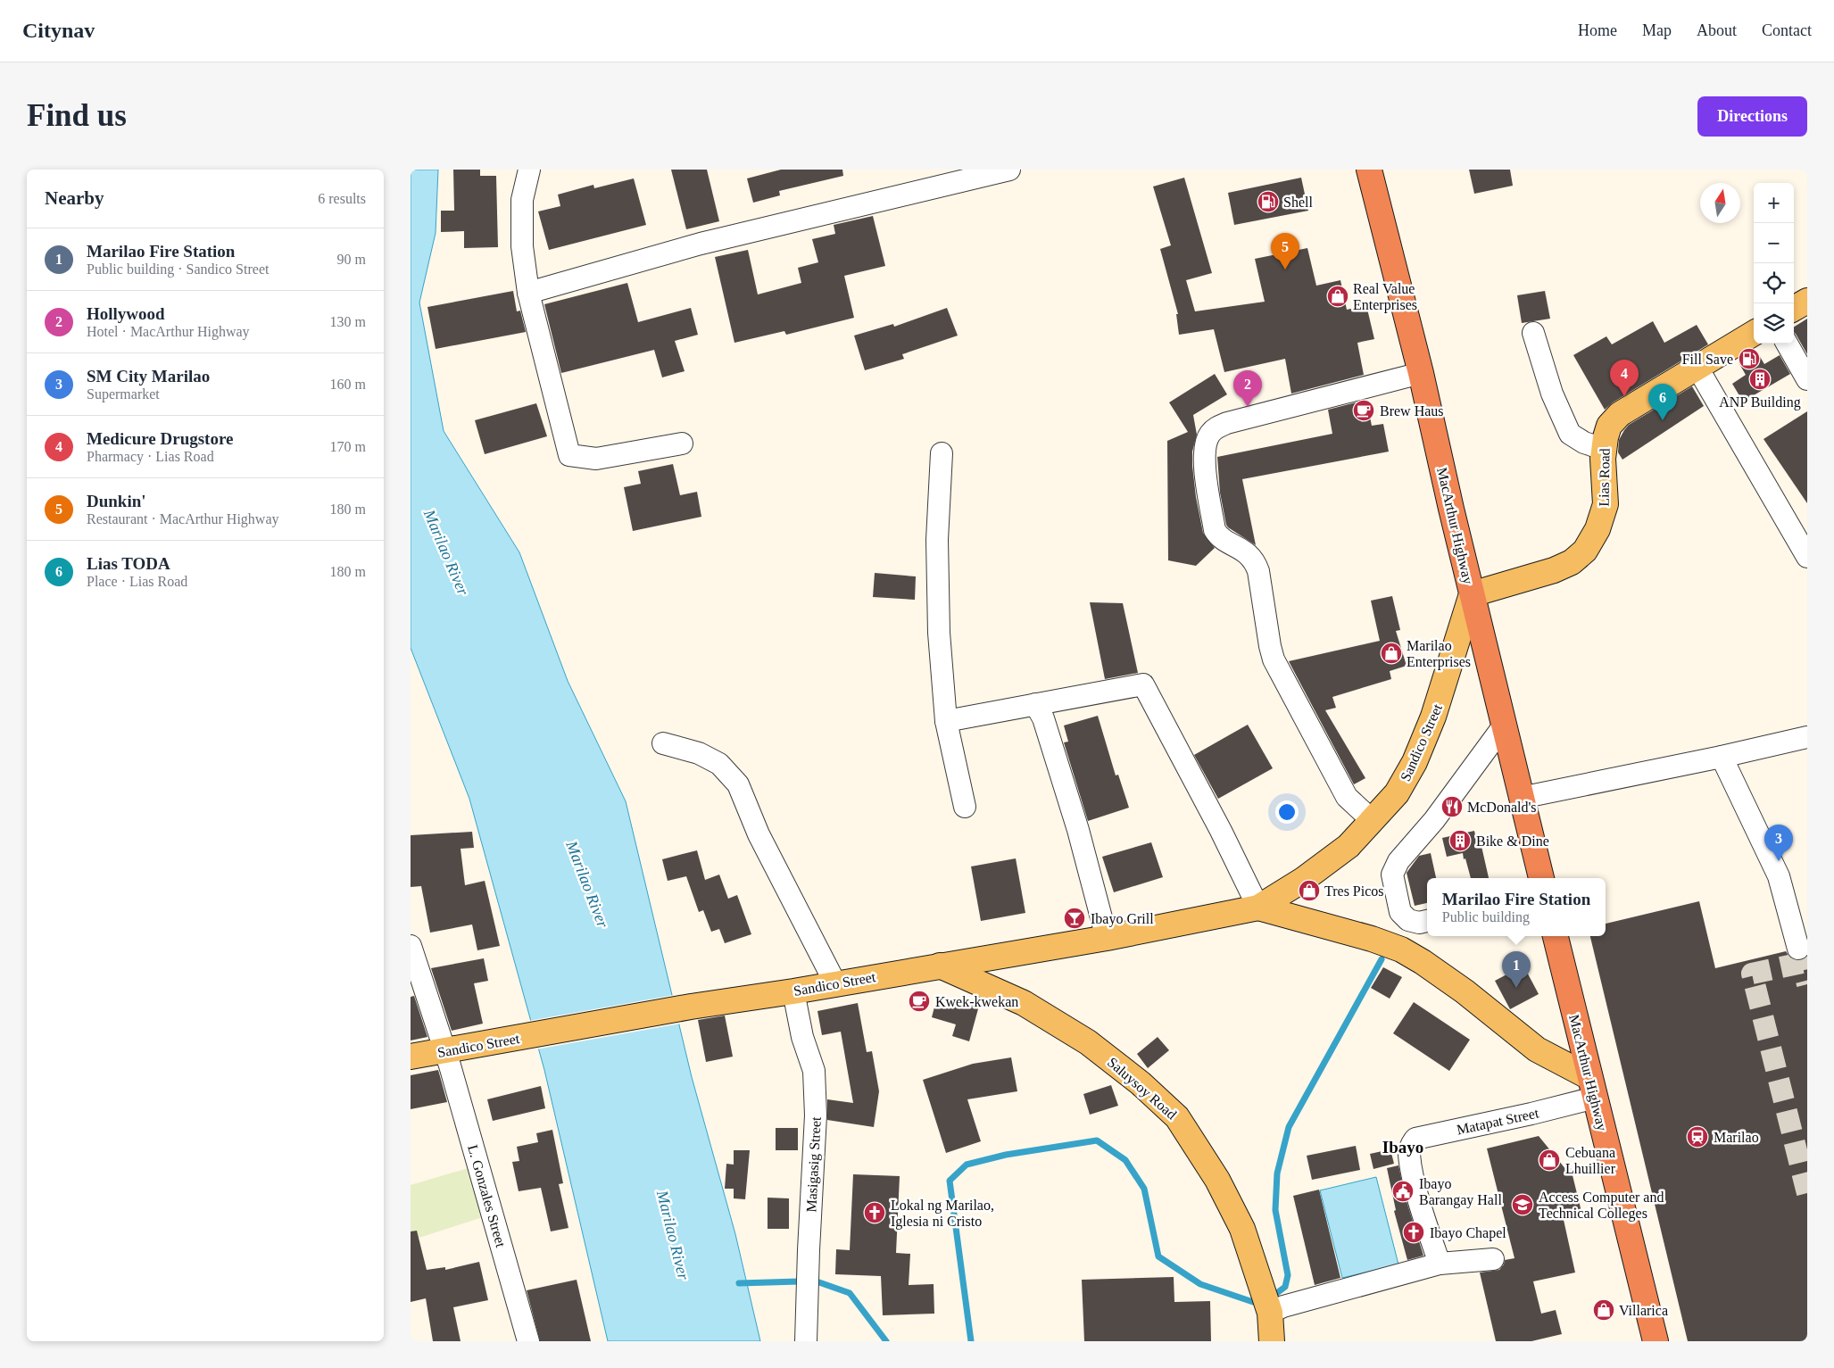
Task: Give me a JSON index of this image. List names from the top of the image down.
{
  "streets": {
    "highway": ["MacArthur Highway"],
    "main road": ["Lias Road", "Sandico Street", "Saluysoy Road"],
    "street": ["Matapat Street", "Masigasig Street", "L. Gonzales Street"]
  },
  "crossings": [
    ["Lias Road", "MacArthur Highway"],
    ["Lias Road", "Sandico Street"],
    ["MacArthur Highway", "Sandico Street"],
    ["MacArthur Highway", "Matapat Street"],
    ["Sandico Street", "Saluysoy Road"],
    ["Sandico Street", "Matapat Street"],
    ["Sandico Street", "Masigasig Street"],
    ["Sandico Street", "L. Gonzales Street"]
  ],
  "districts": ["Ibayo"],
  "water": ["Marilao River"],
  "places": {
    "fuel station": ["Shell", "Fill Save"],
    "shop": [
      "Real Value Enterprises",
      "Marilao Enterprises",
      "Tres Picos",
      "Cebuana Lhuillier",
      "Villarica"
    ],
    "building": ["ANP Building", "Bike & Dine"],
    "cafe": ["Brew Haus", "Kwek-kwekan"],
    "restaurant": ["McDonald's"],
    "bar": ["Ibayo Grill"],
    "station": ["Marilao"],
    "public building": ["Ibayo Barangay Hall"],
    "school or university": ["Access Computer and Technical Colleges"],
    "church": ["Lokal ng Marilao, Iglesia ni Cristo", "Ibayo Chapel"]
  },
  "north": "top",
  "page": {
    "header": "Citynav",
    "nav": [
      "Home",
      "Map",
      "About",
      "Contact"
    ],
    "buttons": "Directions",
    "title": "Find us",
    "heading": ["Nearby", "6 results"],
    "map_buttons": ["+", "−"],
    "list": [
      {
        "mark": "1",
        "name": "Marilao Fire Station",
        "note": "Public building · Sandico Street",
        "value": "90 m"
      },
      {
        "mark": "2",
        "name": "Hollywood",
        "note": "Hotel · MacArthur Highway",
        "value": "130 m"
      },
      {
        "mark": "3",
        "name": "SM City Marilao",
        "note": "Supermarket",
        "value": "160 m"
      },
      {
        "mark": "4",
        "name": "Medicure Drugstore",
        "note": "Pharmacy · Lias Road",
        "value": "170 m"
      },
      {
        "mark": "5",
        "name": "Dunkin'",
        "note": "Restaurant · MacArthur Highway",
        "value": "180 m"
      },
      {
        "mark": "6",
        "name": "Lias TODA",
        "note": "Place · Lias Road",
        "value": "180 m"
      }
    ],
    "pins": [
      "5",
      "4",
      "2",
      "6",
      "3",
      "1"
    ],
    "popup": ["Marilao Fire Station", "Public building"]
  }
}
